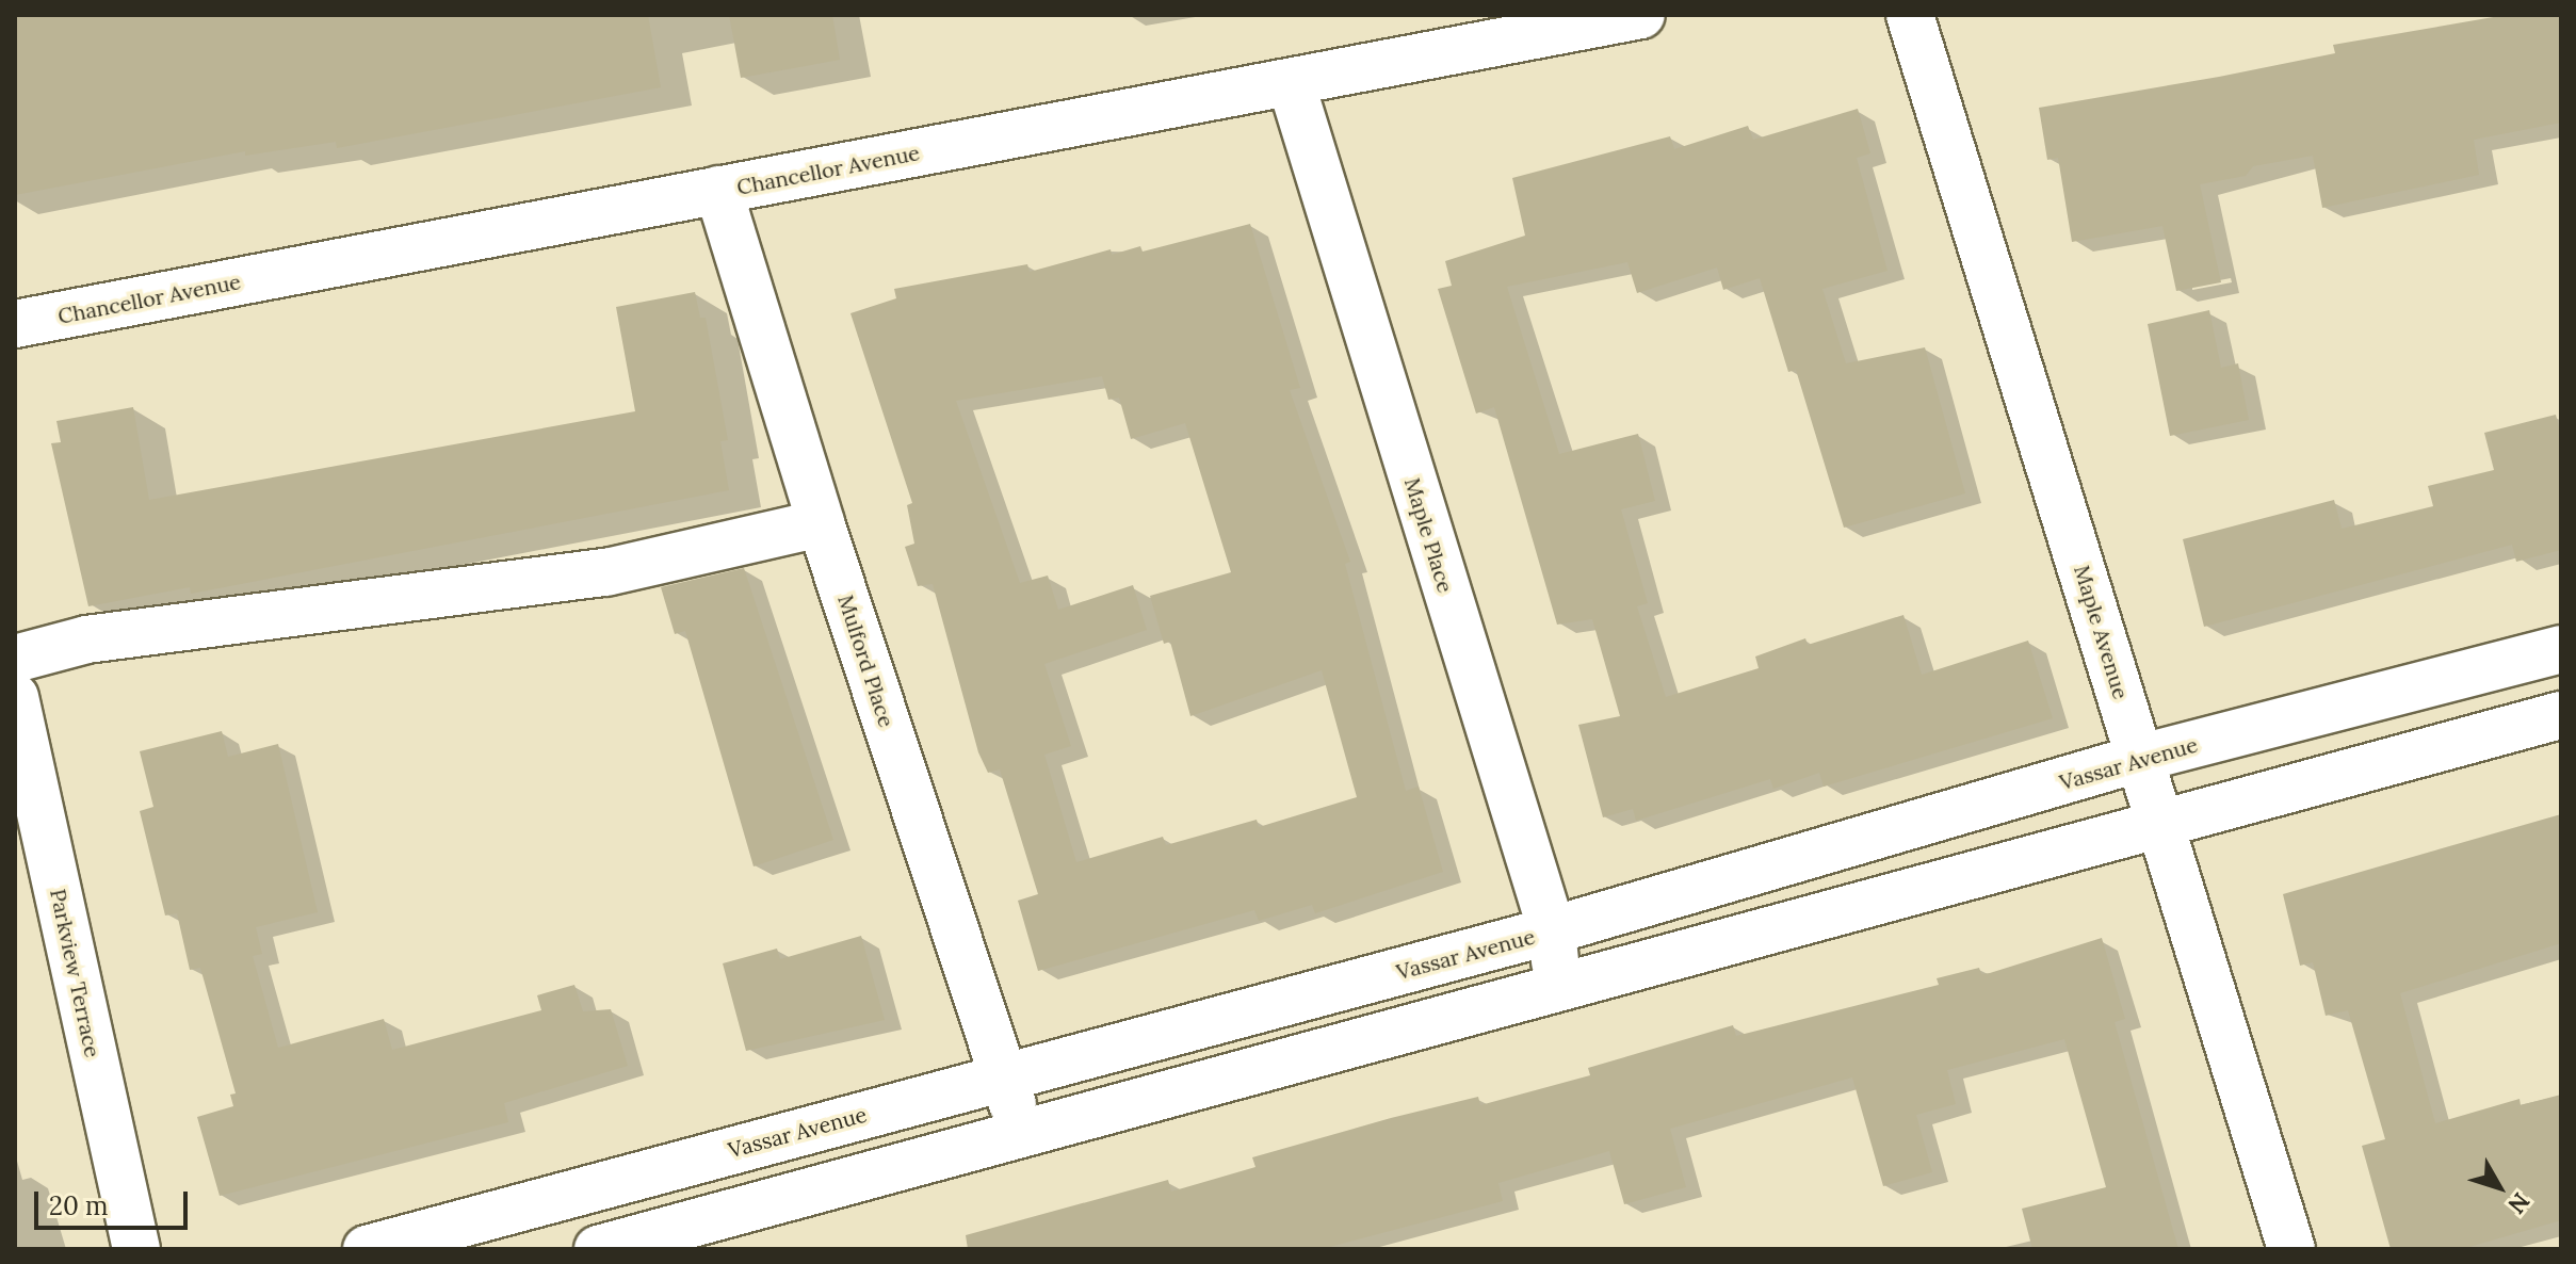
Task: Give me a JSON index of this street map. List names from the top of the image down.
{
  "streets": {
    "street": [
      "Chancellor Avenue",
      "Maple Place",
      "Maple Avenue",
      "Mulford Place",
      "Vassar Avenue",
      "Parkview Terrace"
    ]
  },
  "crossings": [
    ["Chancellor Avenue", "Maple Place"],
    ["Chancellor Avenue", "Mulford Place"],
    ["Maple Place", "Vassar Avenue"],
    ["Maple Avenue", "Vassar Avenue"],
    ["Mulford Place", "Vassar Avenue"]
  ],
  "scale_bar": "20 m",
  "north": "bottom right"
}
